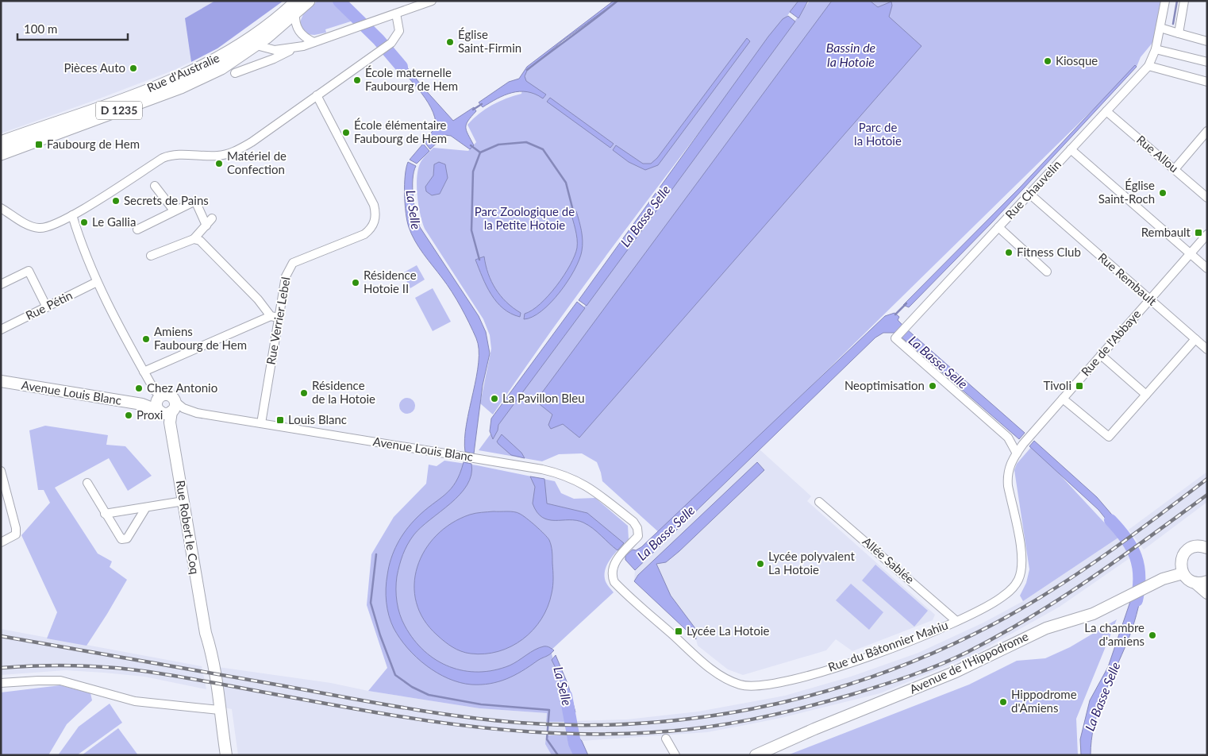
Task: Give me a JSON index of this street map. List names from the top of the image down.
{
  "streets": {
    "main road": ["Rue d'Australie", "D 1235"],
    "street": [
      "Rue Allou",
      "Rue Chauvelin",
      "Rue Rembault",
      "Rue Pétin",
      "Rue Verrier Lebel",
      "Rue de l'Abbaye",
      "Avenue Louis Blanc",
      "Rue Robert le Coq",
      "Allée Sablée",
      "Rue du Bâtonnier Mahiu",
      "Avenue de l'Hippodrome"
    ]
  },
  "crossings": [
    ["Rue d'Australie", "D 1235"],
    ["Rue Allou", "Rue Chauvelin"],
    ["Rue Chauvelin", "Rue Rembault"],
    ["Rue Chauvelin", "Rue de l'Abbaye"],
    ["Rue Chauvelin", "Rue du Bâtonnier Mahiu"],
    ["Rue Rembault", "Rue de l'Abbaye"],
    ["Rue Verrier Lebel", "Avenue Louis Blanc"],
    ["Rue de l'Abbaye", "Rue du Bâtonnier Mahiu"],
    ["Avenue Louis Blanc", "Rue Robert le Coq"],
    ["Avenue Louis Blanc", "Rue du Bâtonnier Mahiu"],
    ["Allée Sablée", "Rue du Bâtonnier Mahiu"]
  ],
  "water": ["Bassin de la Hotoie", "La Selle", "La Basse Selle"],
  "parks": ["Parc de la Hotoie", "Parc Zoologique de la Petite Hotoie"],
  "places": {
    "other": [
      "Église Saint-Firmin",
      "Kiosque",
      "Pièces Auto",
      "École maternelle Faubourg de Hem",
      "École élémentaire Faubourg de Hem",
      "Matériel de Confection",
      "Église Saint-Roch",
      "Secrets de Pains",
      "Le Gallia",
      "Fitness Club",
      "Résidence Hotoie II",
      "Amiens Faubourg de Hem",
      "Neoptimisation",
      "Chez Antonio",
      "Résidence de la Hotoie",
      "La Pavillon Bleu",
      "Proxi",
      "Lycée polyvalent La Hotoie",
      "La chambre d'amiens",
      "Hippodrome d'Amiens"
    ],
    "transit": [
      "Faubourg de Hem",
      "Rembault",
      "Tivoli",
      "Louis Blanc",
      "Lycée La Hotoie"
    ]
  },
  "scale_bar": "100 m"
}
